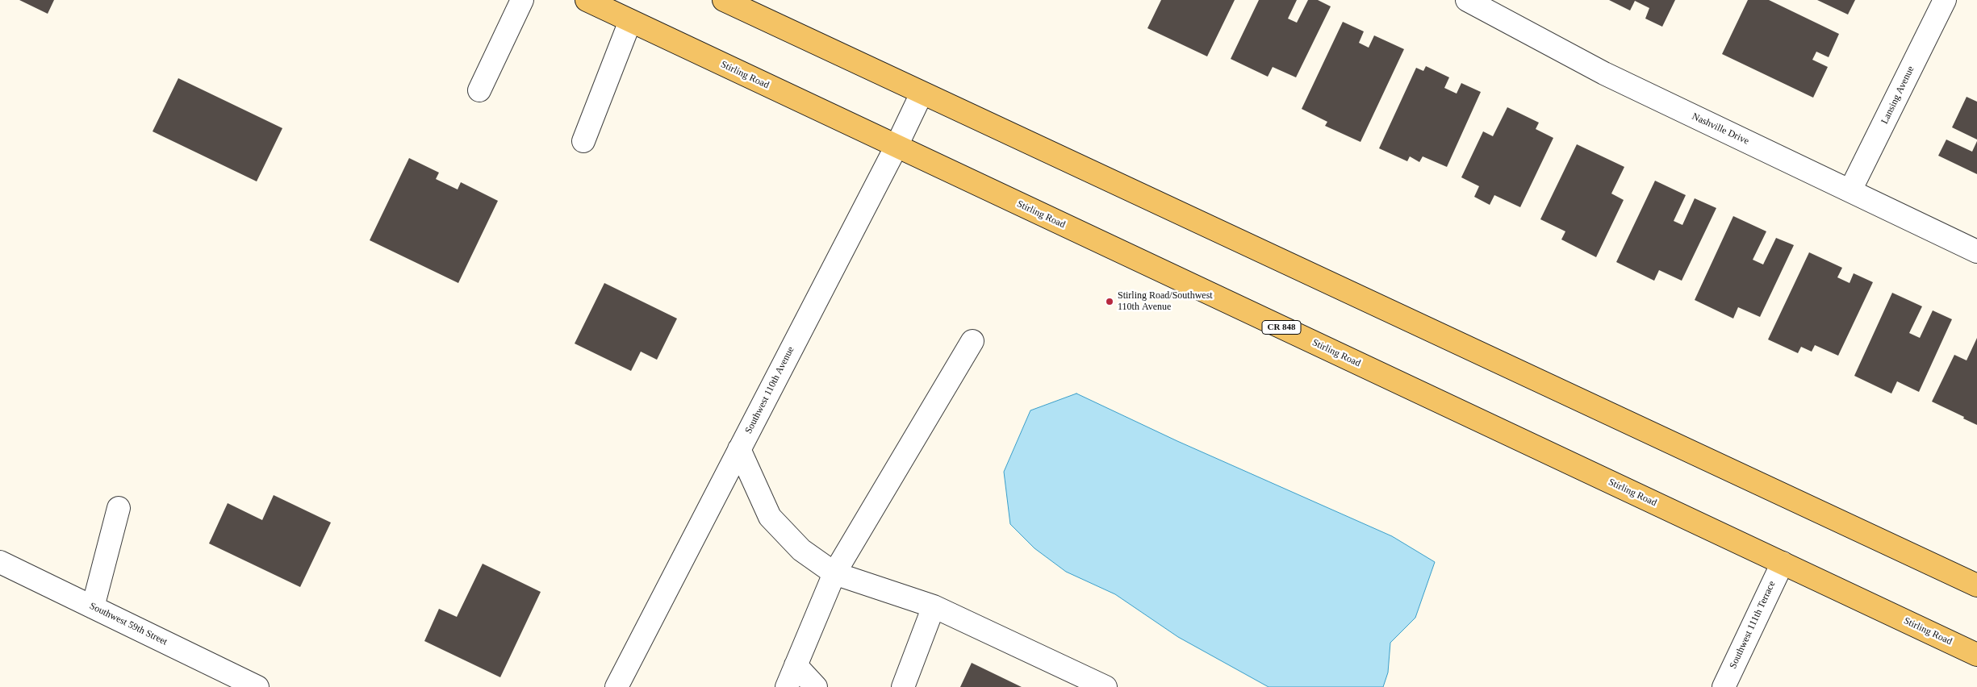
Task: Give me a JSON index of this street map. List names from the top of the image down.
{
  "streets": {
    "main road": ["Stirling Road", "CR 848"],
    "street": [
      "Lansing Avenue",
      "Nashville Drive",
      "Southwest 110th Avenue",
      "Southwest 59th Street",
      "Southwest 111th Terrace"
    ]
  },
  "crossings": [
    ["Stirling Road", "Southwest 110th Avenue"],
    ["Stirling Road", "Southwest 111th Terrace"],
    ["Lansing Avenue", "Nashville Drive"]
  ],
  "places": ["Stirling Road/Southwest 110th Avenue"]
}
